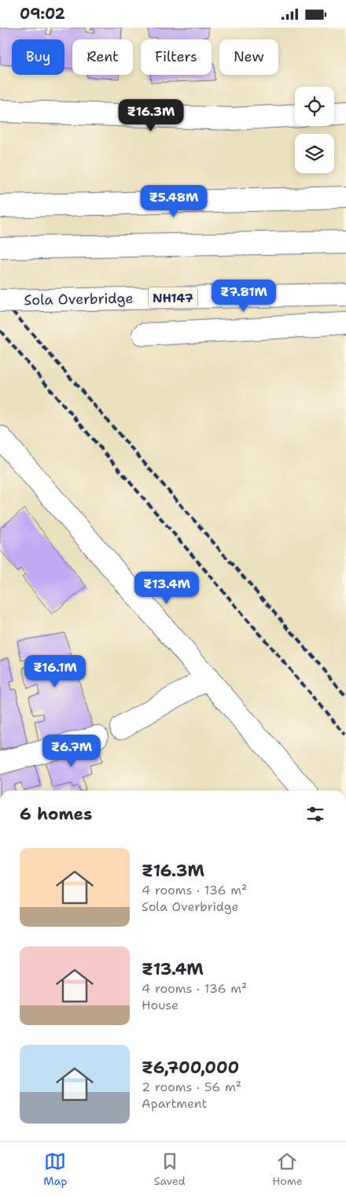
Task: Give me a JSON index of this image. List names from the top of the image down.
{
  "streets": {
    "main road": ["NH147", "Sola Overbridge"]
  },
  "page": {
    "status": "09:02",
    "chip": [
      "Buy",
      "Rent",
      "Filters",
      "New"
    ],
    "price": [
      "₹16.3M",
      "₹5.48M",
      "₹7.81M",
      "₹13.4M",
      "₹16.1M",
      "₹6.7M"
    ],
    "heading": "6 homes",
    "list": [
      {
        "name": "₹16.3M",
        "note": "4 rooms · 136 m² · Sola Overbridge"
      },
      {
        "name": "₹13.4M",
        "note": "4 rooms · 136 m² · House"
      },
      {
        "name": "₹6,700,000",
        "note": "2 rooms · 56 m² · Apartment"
      }
    ],
    "tabs": ["Map", "Saved", "Home"]
  }
}
